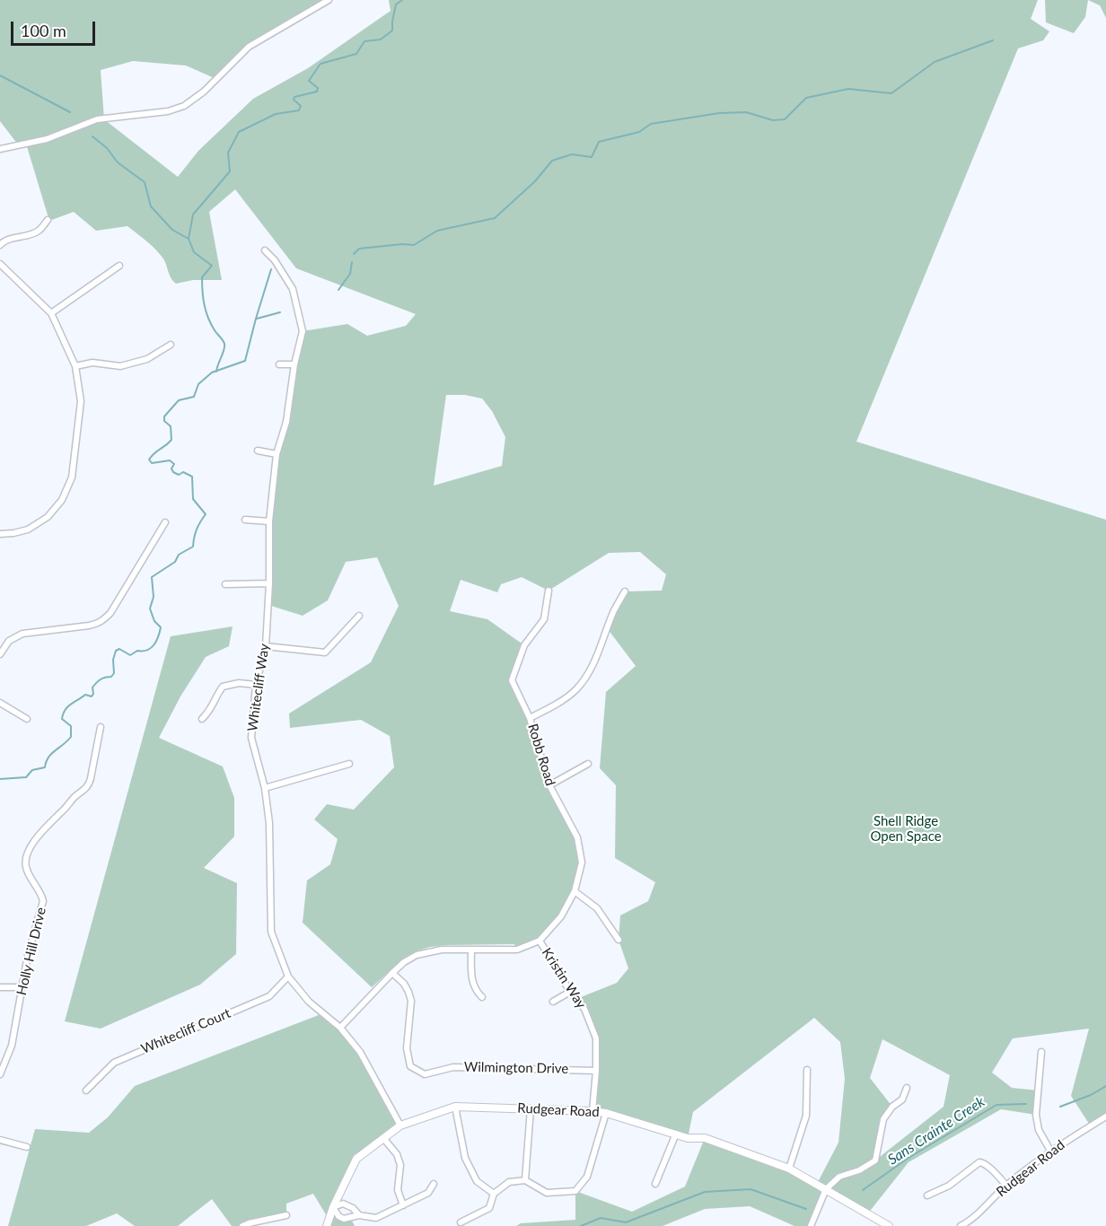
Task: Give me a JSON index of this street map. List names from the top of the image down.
{
  "streets": {
    "street": [
      "Whitecliff Way",
      "Robb Road",
      "Holly Hill Drive",
      "Kristin Way",
      "Whitecliff Court",
      "Wilmington Drive",
      "Rudgear Road"
    ]
  },
  "crossings": [
    ["Whitecliff Way", "Robb Road"],
    ["Whitecliff Way", "Whitecliff Court"],
    ["Whitecliff Way", "Rudgear Road"],
    ["Robb Road", "Kristin Way"],
    ["Robb Road", "Wilmington Drive"],
    ["Kristin Way", "Wilmington Drive"],
    ["Kristin Way", "Rudgear Road"]
  ],
  "water": ["Sans Crainte Creek"],
  "parks": ["Shell Ridge Open Space"],
  "scale_bar": "100 m"
}
